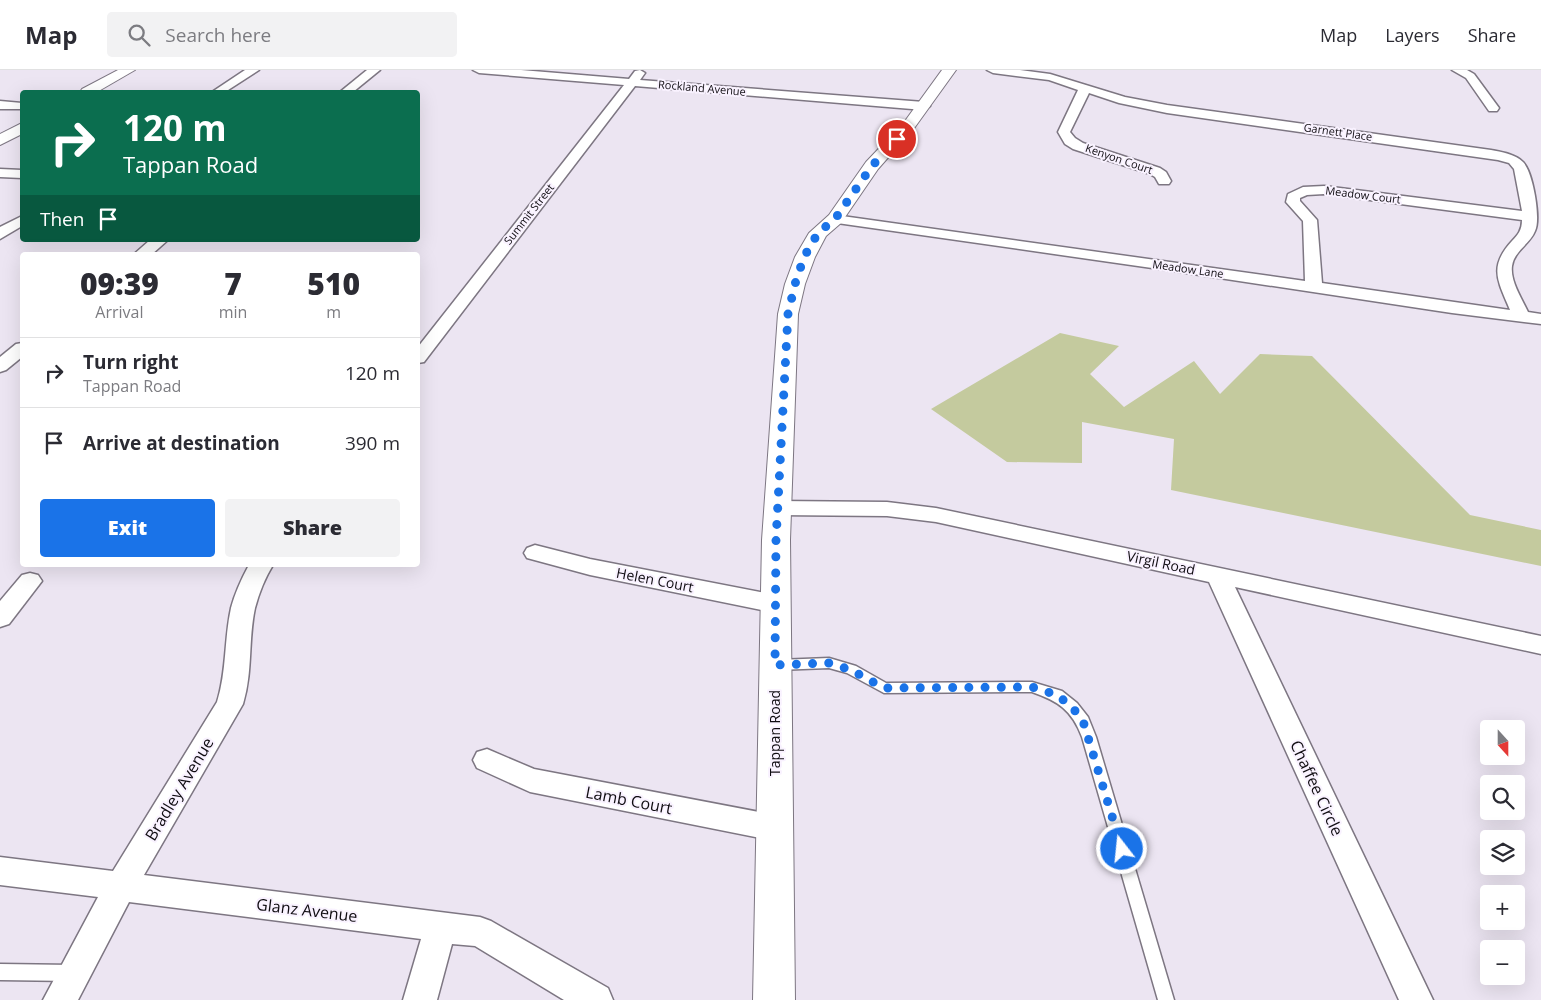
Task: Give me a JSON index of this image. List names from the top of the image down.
{
  "streets": {
    "street": [
      "Rockland Avenue",
      "Garnett Place",
      "Kenyon Court",
      "Meadow Court",
      "Summit Street",
      "Meadow Lane",
      "Virgil Road",
      "Helen Court",
      "Tappan Road",
      "Chaffee Circle",
      "Bradley Avenue",
      "Lamb Court",
      "Glanz Avenue"
    ]
  },
  "crossings": [
    ["Rockland Avenue", "Summit Street"],
    ["Rockland Avenue", "Tappan Road"],
    ["Garnett Place", "Kenyon Court"],
    ["Garnett Place", "Meadow Court"],
    ["Meadow Court", "Meadow Lane"],
    ["Meadow Lane", "Tappan Road"],
    ["Virgil Road", "Tappan Road"],
    ["Virgil Road", "Chaffee Circle"],
    ["Helen Court", "Tappan Road"],
    ["Tappan Road", "Lamb Court"],
    ["Bradley Avenue", "Glanz Avenue"]
  ],
  "north": "bottom",
  "page": {
    "header": "Map",
    "search": "Search here",
    "nav": ["Map", "Layers", "Share"],
    "turn": ["120 m", "Tappan Road"],
    "then": "Then",
    "eta": [
      "09:39",
      "Arrival",
      "7",
      "min",
      "510",
      "m"
    ],
    "list": [
      {
        "name": "Turn right",
        "note": "Tappan Road",
        "value": "120 m"
      },
      {
        "name": "Arrive at destination",
        "value": "390 m"
      }
    ],
    "buttons": ["Exit", "Share"],
    "map_buttons": ["+", "−"]
  }
}
